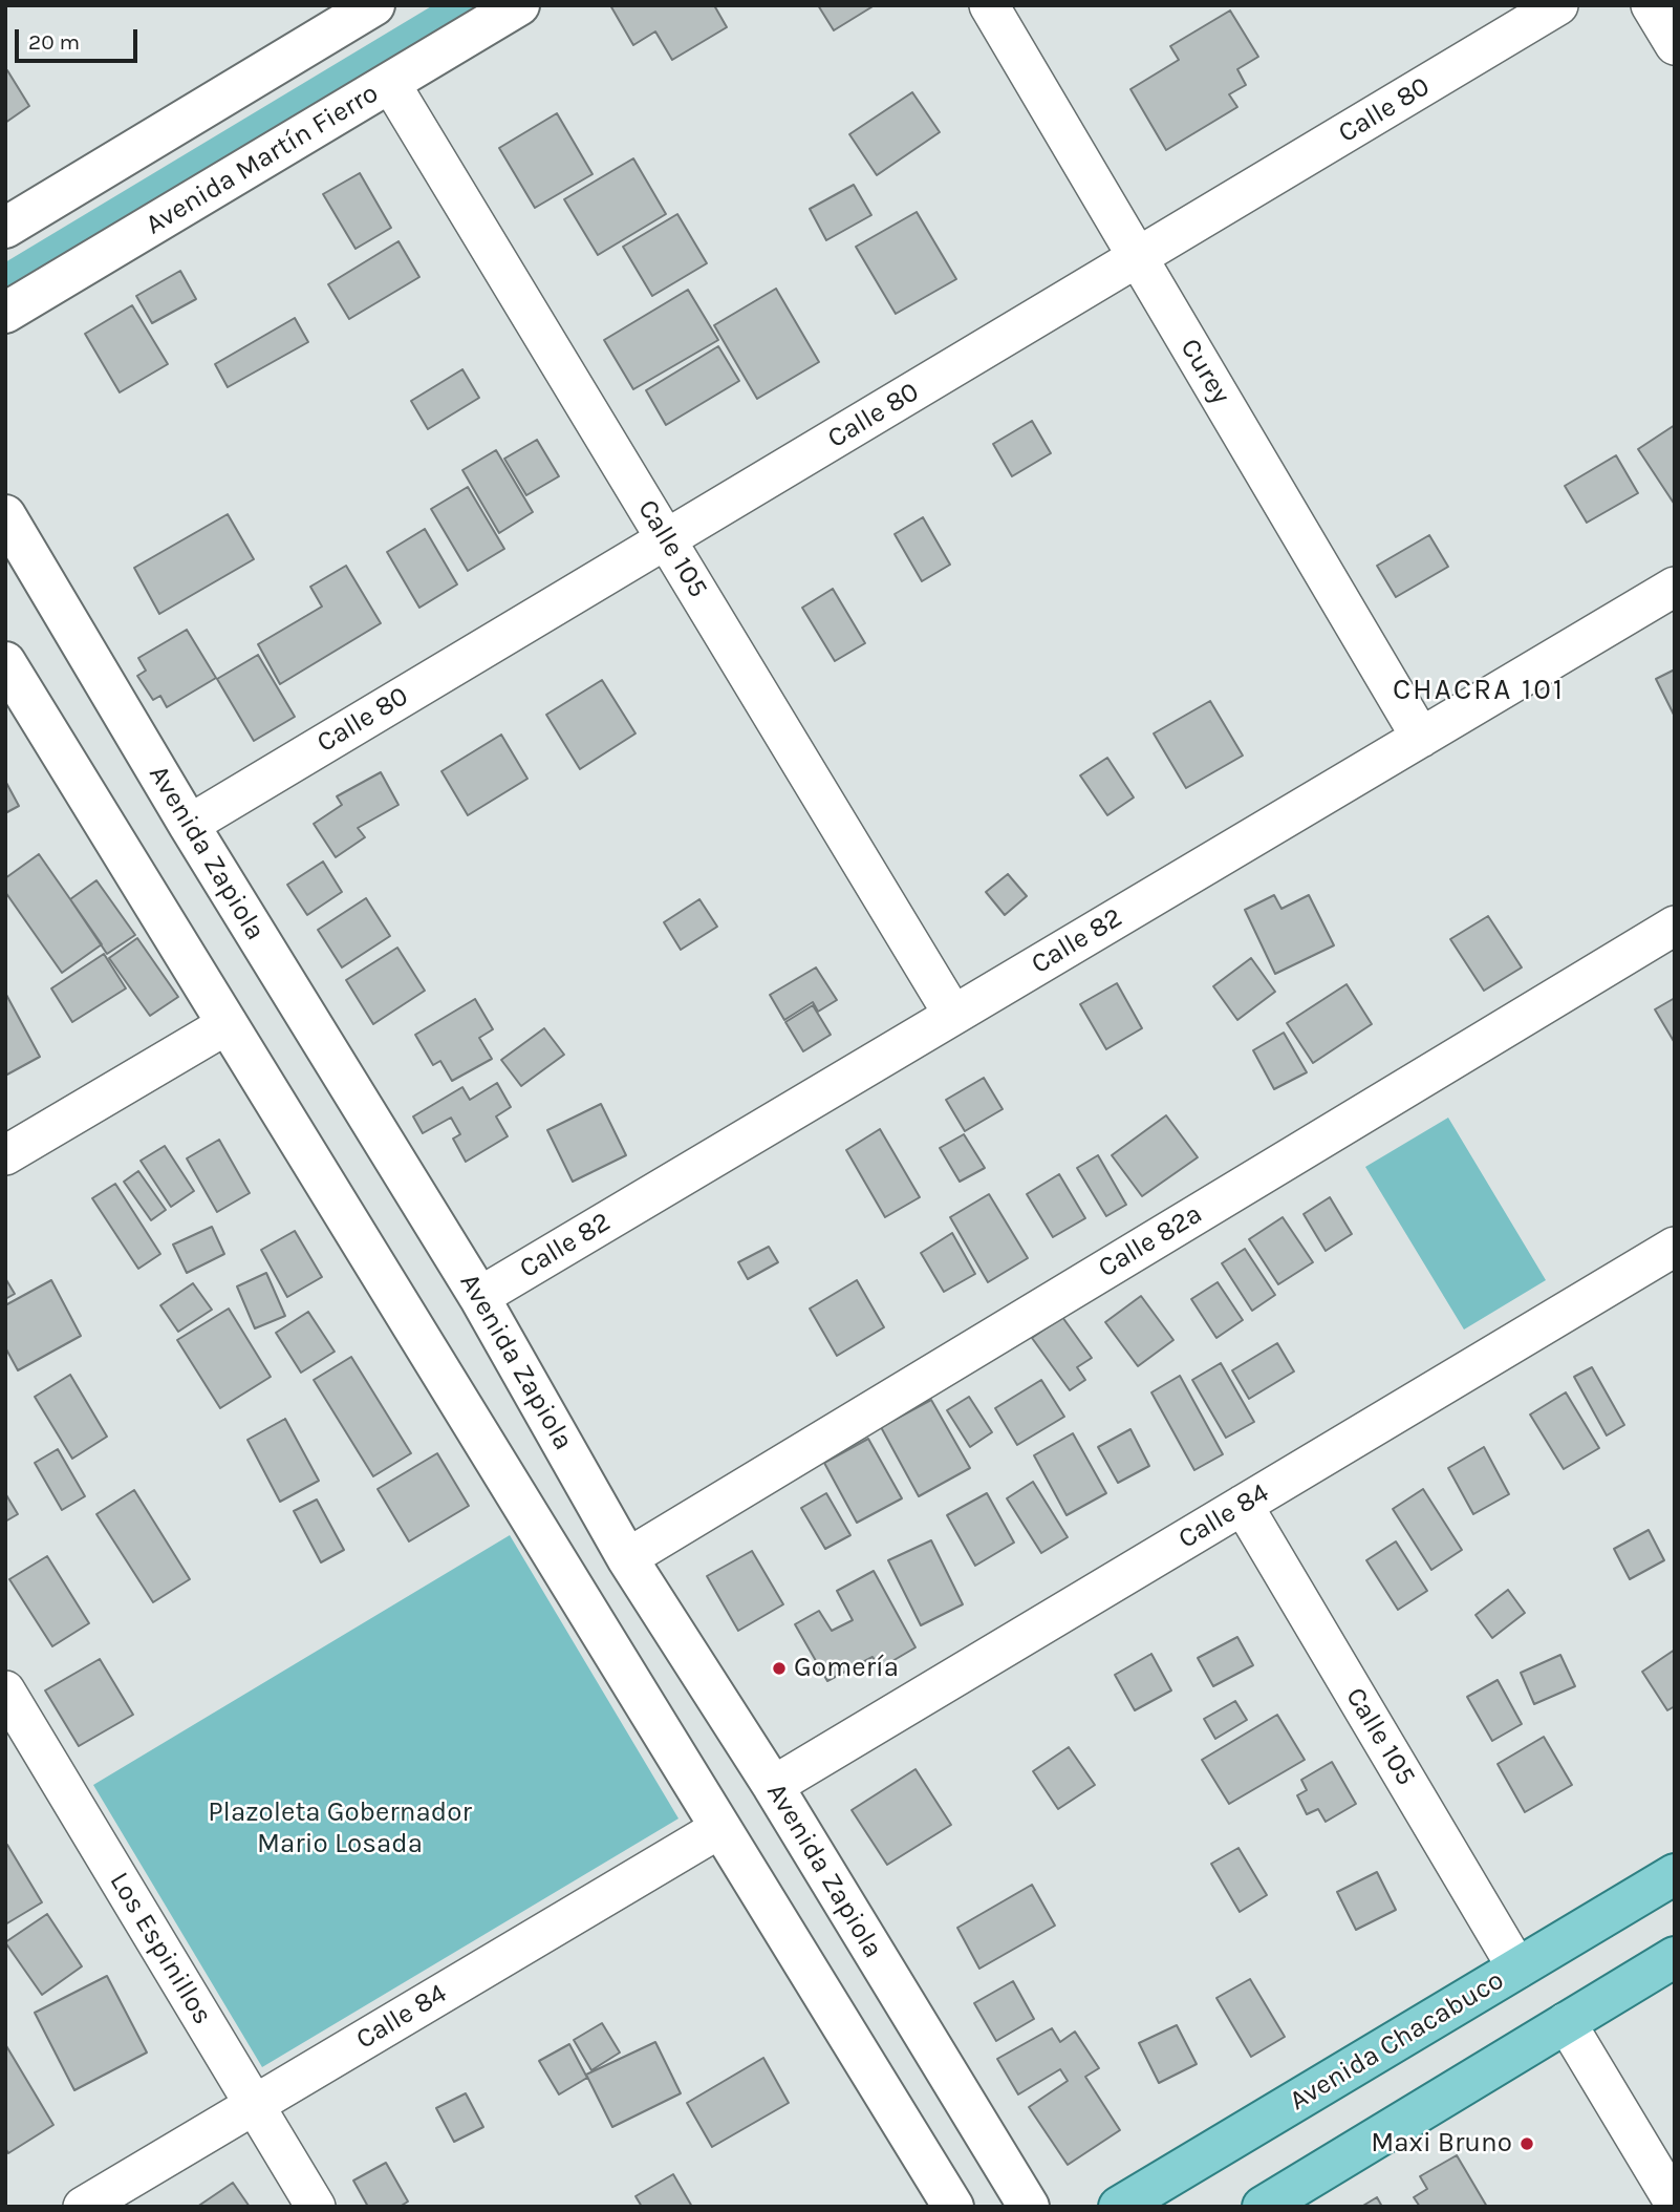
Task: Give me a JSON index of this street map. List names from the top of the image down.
{
  "streets": {
    "main road": ["Avenida Martín Fierro", "Avenida Zapiola", "Avenida Chacabuco"],
    "street": [
      "Calle 80",
      "Curey",
      "Calle 105",
      "Calle 82",
      "Calle 82a",
      "Calle 84",
      "Los Espinillos"
    ]
  },
  "crossings": [
    ["Calle 80", "Curey"],
    ["Calle 80", "Calle 105"],
    ["Calle 80", "Avenida Zapiola"],
    ["Avenida Martín Fierro", "Calle 105"],
    ["Curey", "Calle 82"],
    ["Calle 105", "Calle 82"],
    ["Calle 105", "Calle 84"],
    ["Calle 105", "Avenida Chacabuco"],
    ["Avenida Zapiola", "Calle 82"],
    ["Avenida Zapiola", "Calle 82a"],
    ["Avenida Zapiola", "Calle 84"],
    ["Calle 84", "Los Espinillos"]
  ],
  "districts": ["CHACRA 101"],
  "parks": ["Plazoleta Gobernador Mario Losada"],
  "places": ["Gomería", "Maxi Bruno"],
  "scale_bar": "20 m"
}
